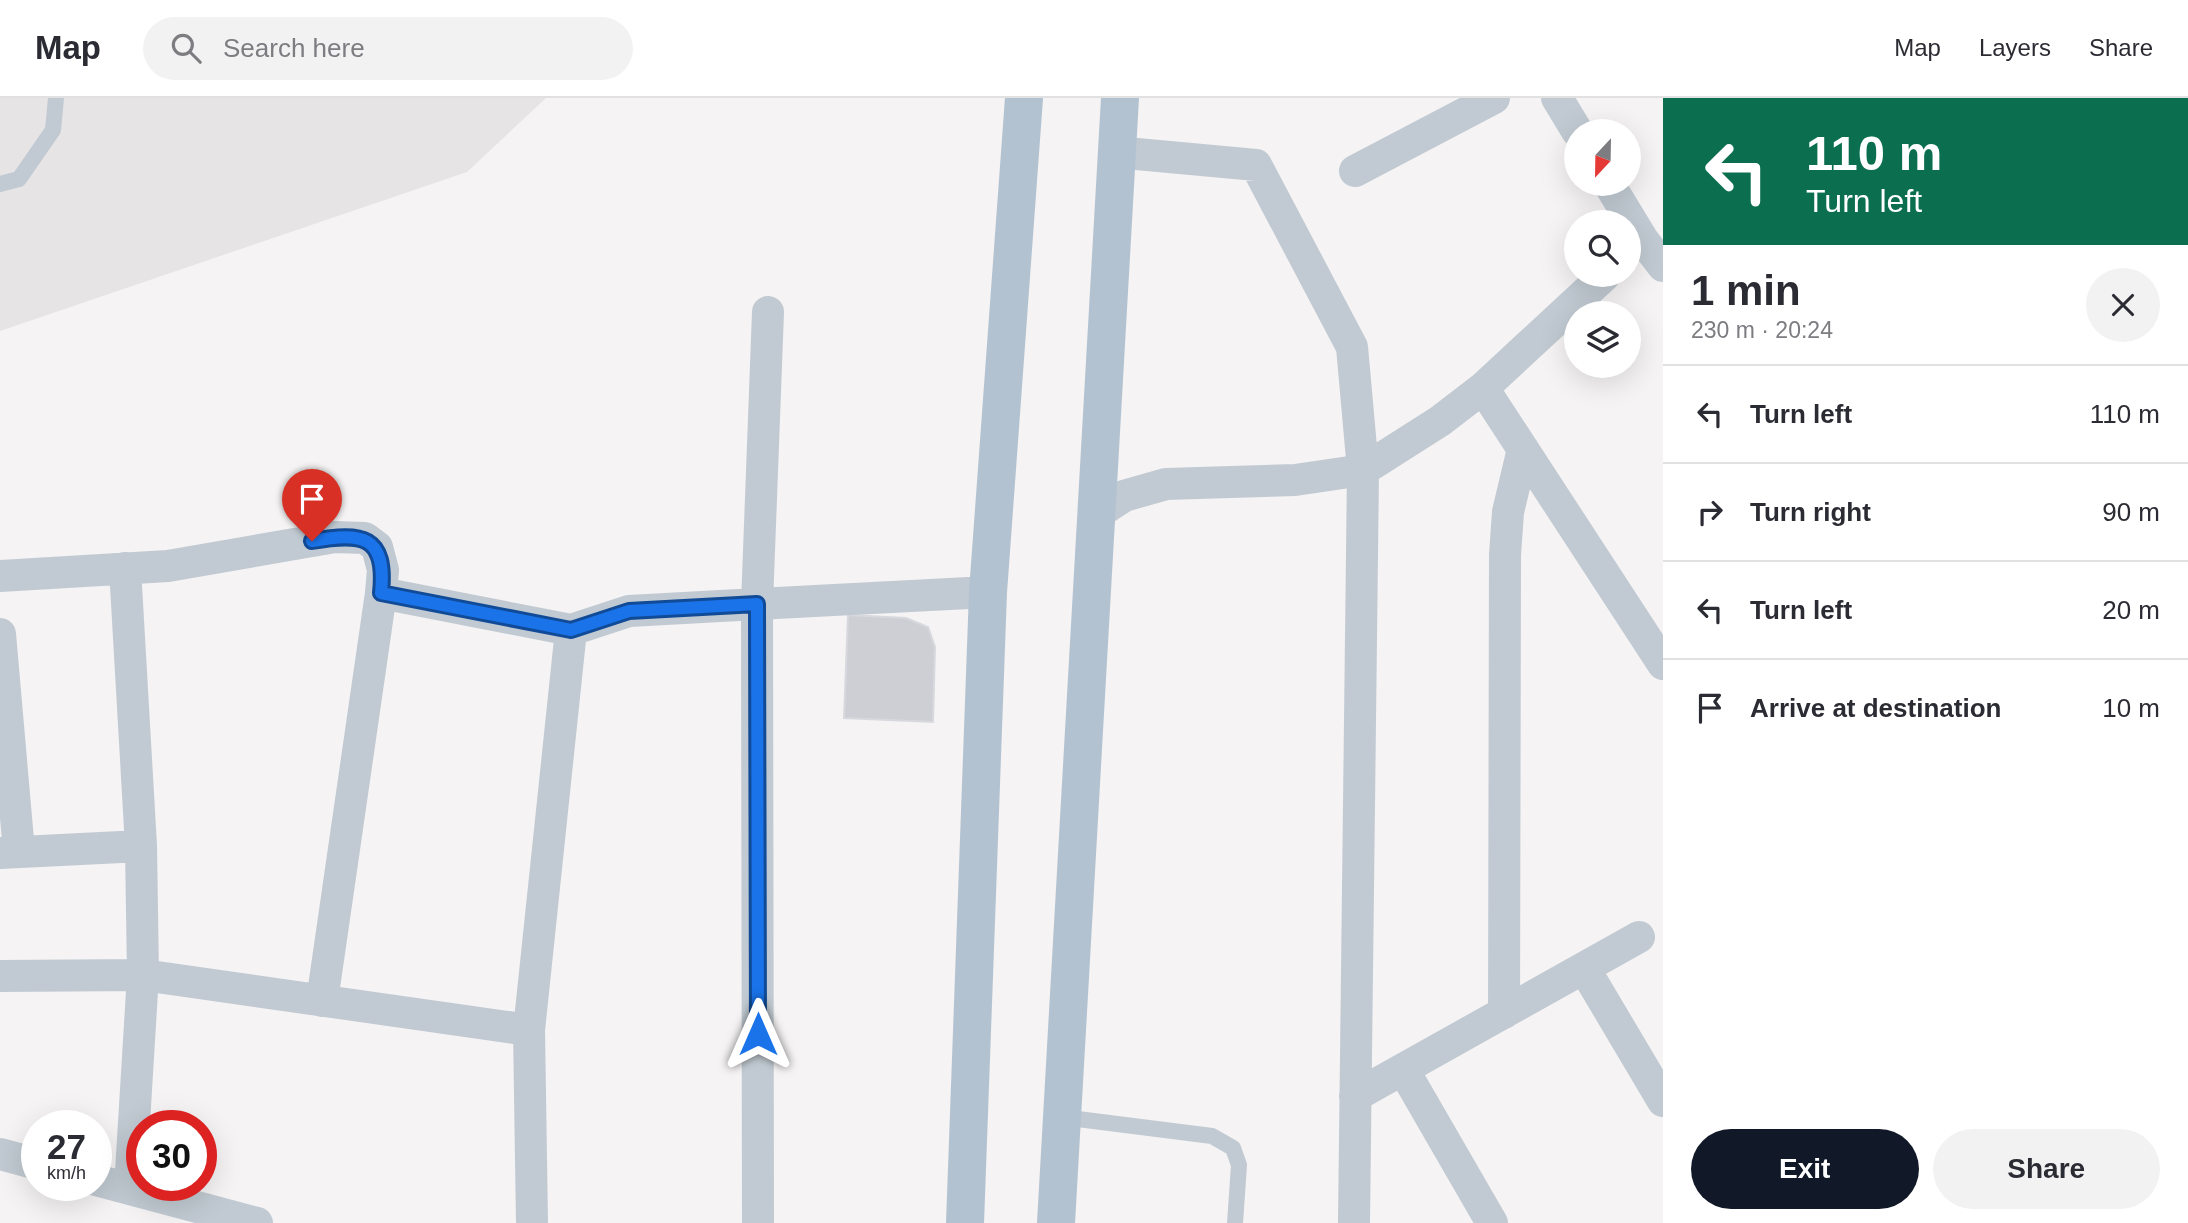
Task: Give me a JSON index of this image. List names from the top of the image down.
{
  "north": "bottom",
  "page": {
    "header": "Map",
    "search": "Search here",
    "nav": ["Map", "Layers", "Share"],
    "turn": ["110 m", "Turn left"],
    "heading": ["1 min", "230 m · 20:24"],
    "list": [
      {
        "name": "Turn left",
        "value": "110 m"
      },
      {
        "name": "Turn right",
        "value": "90 m"
      },
      {
        "name": "Turn left",
        "value": "20 m"
      },
      {
        "name": "Arrive at destination",
        "value": "10 m"
      }
    ],
    "speed": "27 km/h",
    "limit": "30",
    "buttons": ["Exit", "Share"]
  }
}
